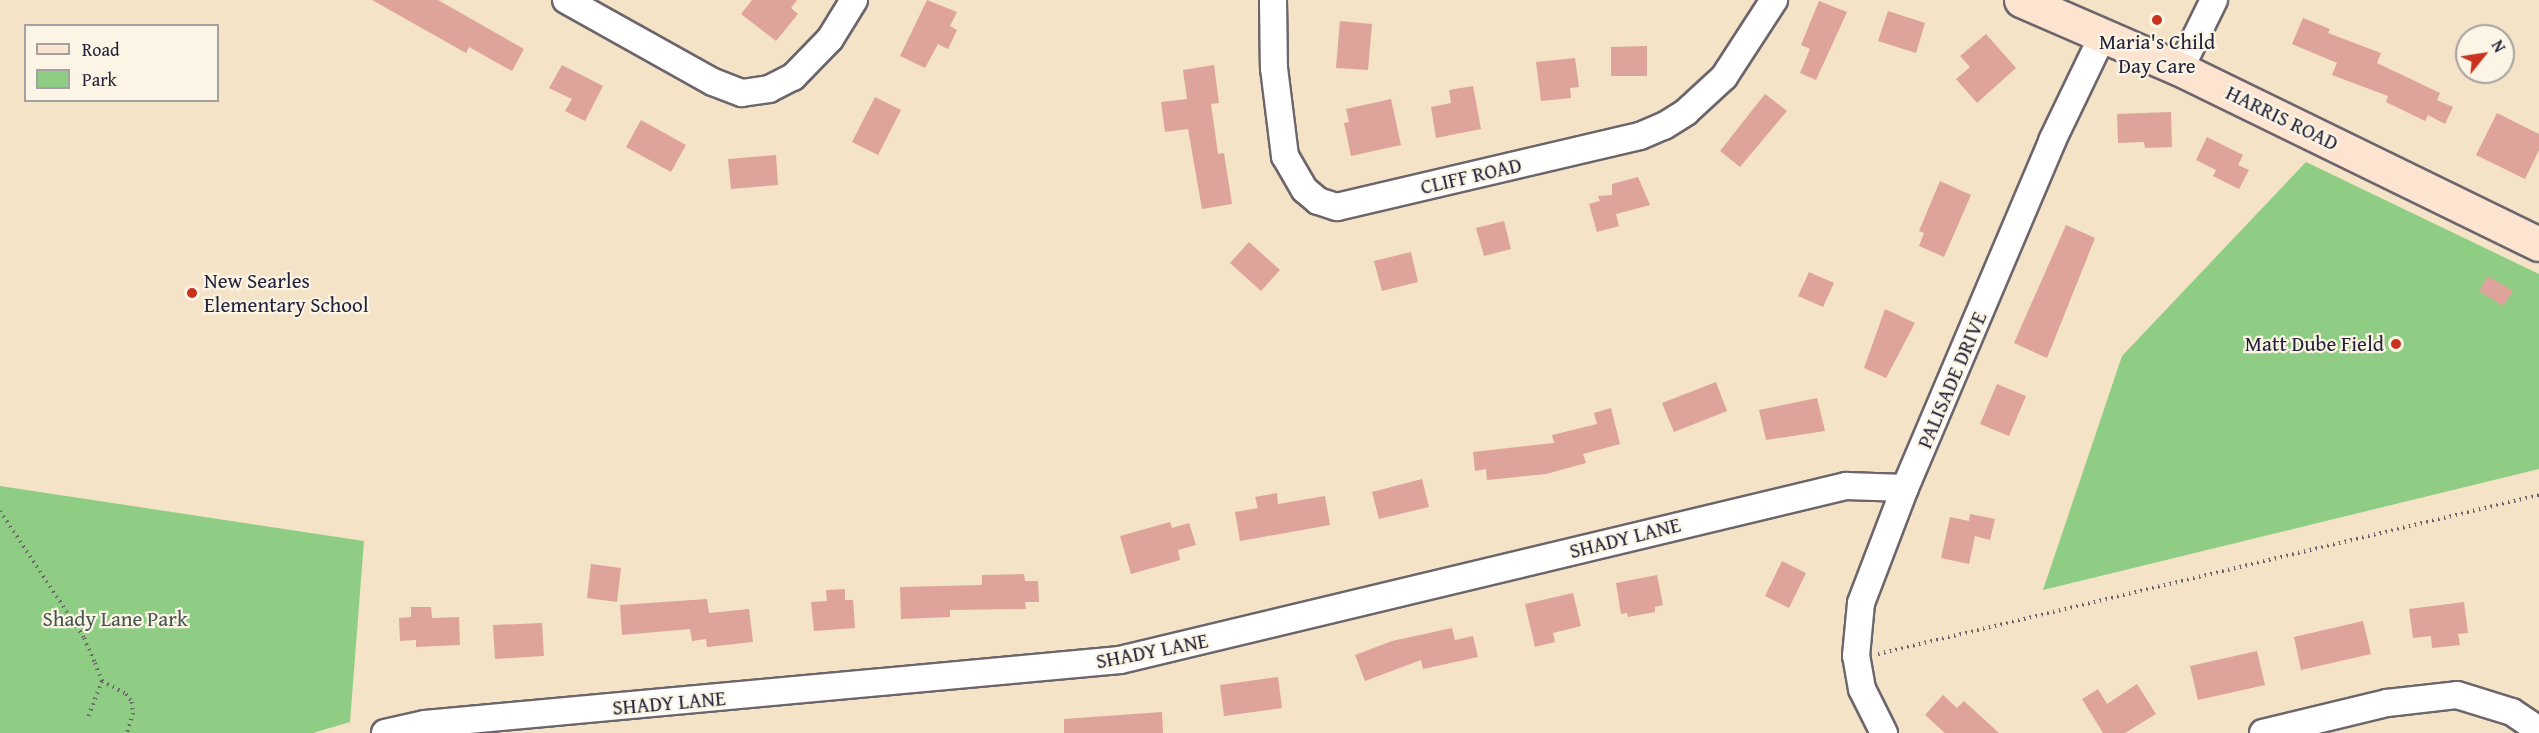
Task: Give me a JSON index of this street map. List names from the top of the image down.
{
  "streets": {
    "street": [
      "HARRIS ROAD",
      "CLIFF ROAD",
      "PALISADE DRIVE",
      "SHADY LANE"
    ]
  },
  "crossings": [
    ["HARRIS ROAD", "PALISADE DRIVE"],
    ["PALISADE DRIVE", "SHADY LANE"]
  ],
  "parks": ["Shady Lane Park"],
  "places": ["Maria's Child Day Care", "New Searles Elementary School", "Matt Dube Field"],
  "legend": ["Road", "Park"],
  "north": "top right"
}
